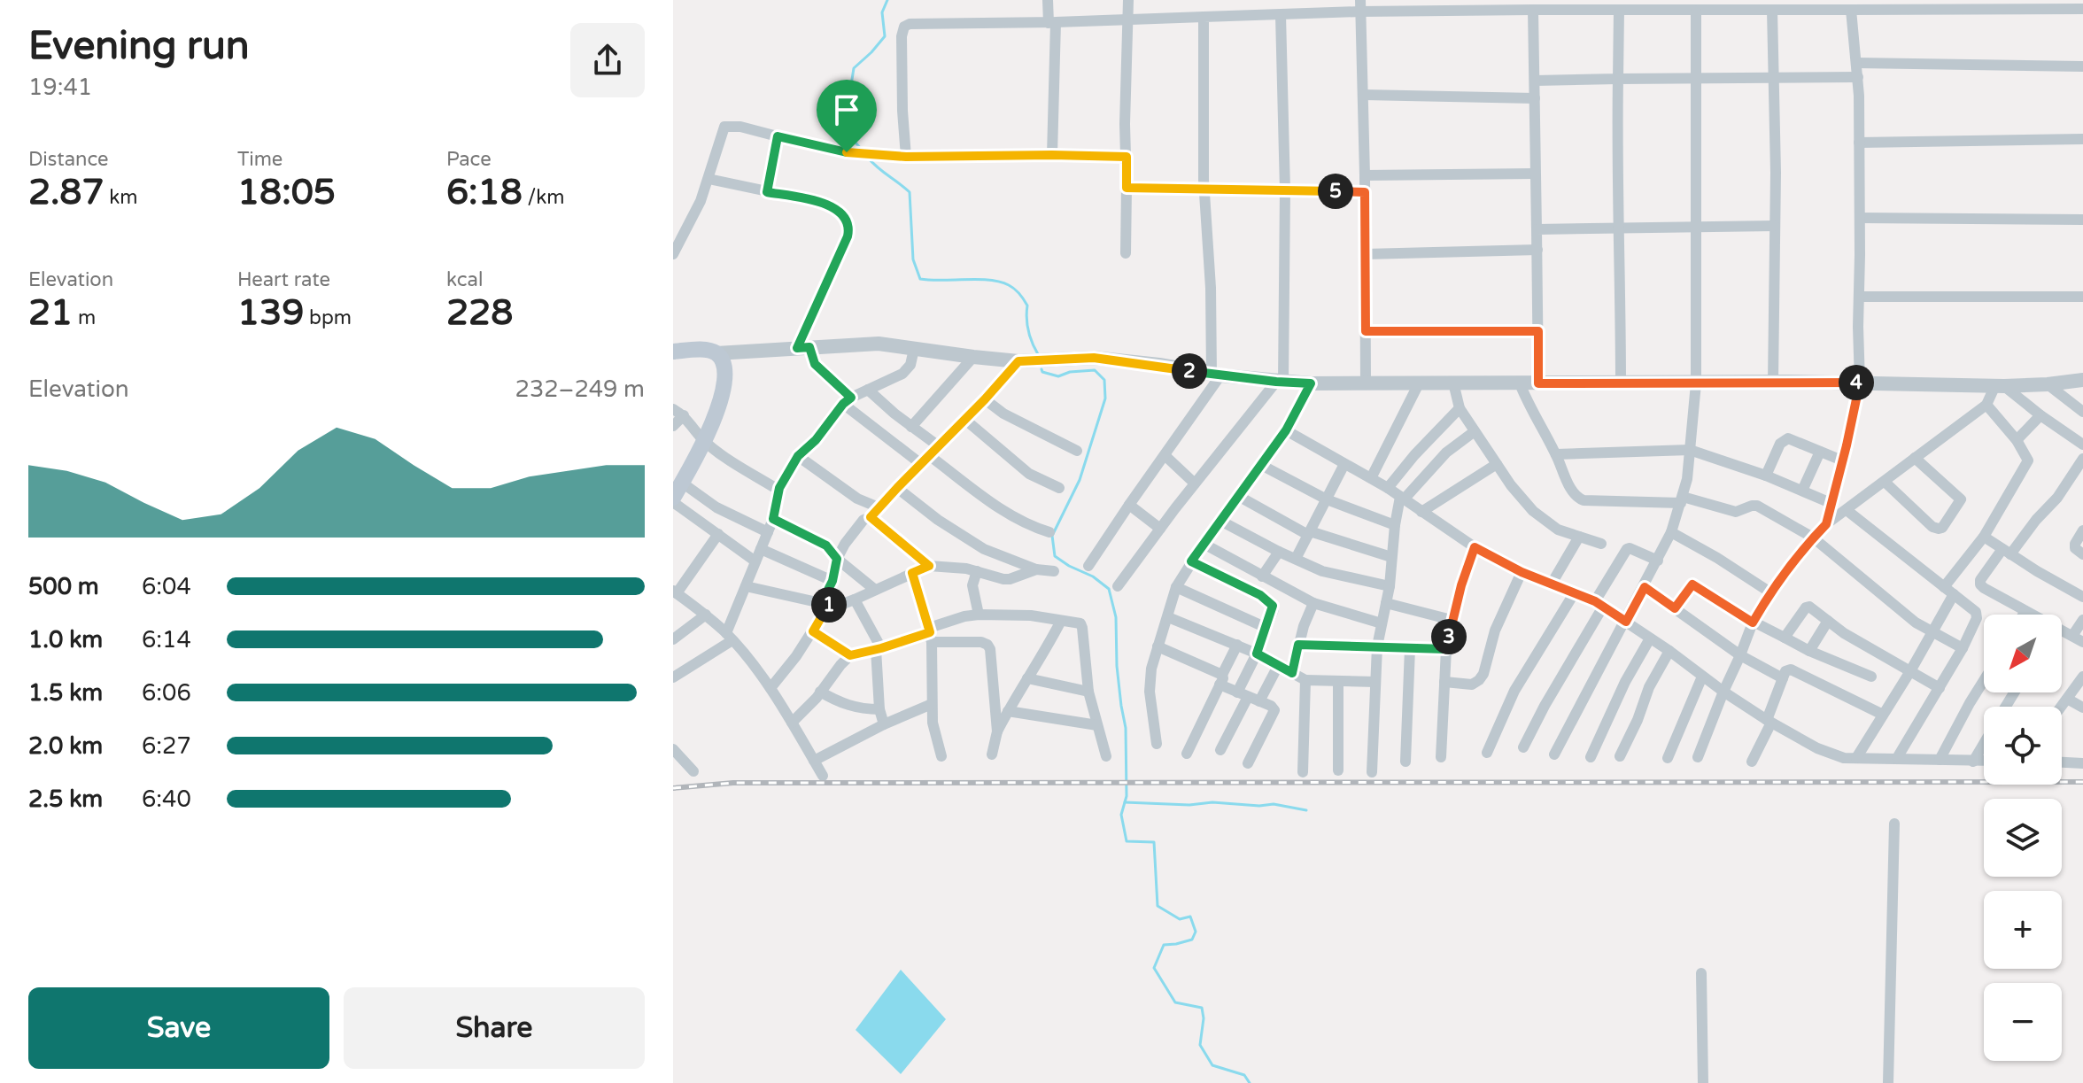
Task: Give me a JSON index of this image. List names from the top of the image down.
{
  "north": "bottom left",
  "page": {
    "heading": ["Evening run", "19:41"],
    "stats": [
      ["Distance", "2.87 km"],
      ["Time", "18:05"],
      ["Pace", "6:18 /km"],
      ["Elevation", "21 m"],
      ["Heart rate", "139 bpm"],
      ["kcal", "228"]
    ],
    "pins": [
      "5",
      "2",
      "4",
      "1",
      "3"
    ],
    "chart": ["Elevation", "232–249 m"],
    "list": [
      {
        "name": "500 m",
        "note": "6:04"
      },
      {
        "name": "1.0 km",
        "note": "6:14"
      },
      {
        "name": "1.5 km",
        "note": "6:06"
      },
      {
        "name": "2.0 km",
        "note": "6:27"
      },
      {
        "name": "2.5 km",
        "note": "6:40"
      }
    ],
    "map_buttons": ["+", "−"],
    "buttons": ["Save", "Share"]
  }
}
